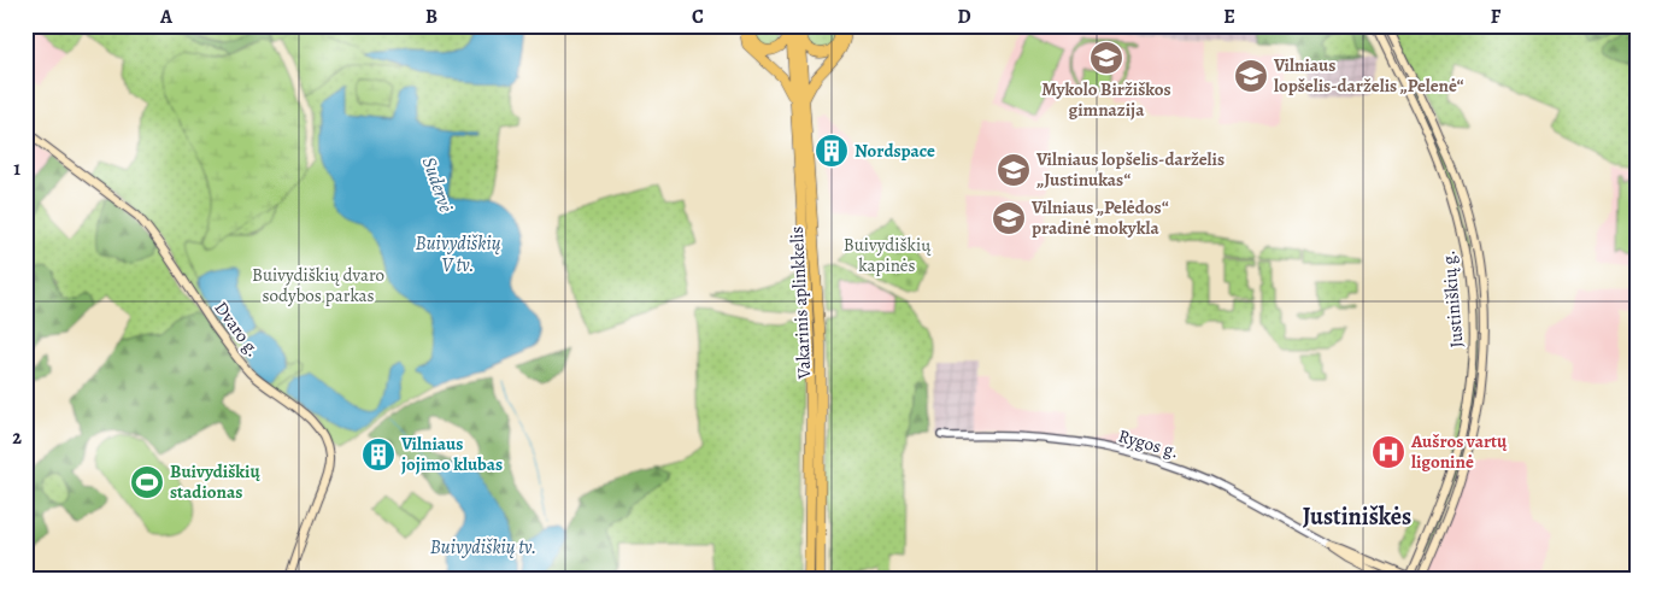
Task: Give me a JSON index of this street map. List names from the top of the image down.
{
  "streets": {
    "highway": ["Vakarinis aplinkkelis"],
    "main road": ["Justiniškių g.", "Dvaro g.", "Rygos g."]
  },
  "crossings": [
    ["Justiniškių g.", "Rygos g."]
  ],
  "districts": ["Justiniškės"],
  "water": ["Sudervė", "Buivydiškių V tv.", "Buivydiškių tv."],
  "parks": ["Buivydiškių kapinės", "Buivydiškių dvaro sodybos parkas"],
  "places": {
    "school or university": [
      "Mykolo Biržiškos gimnazija",
      "Vilniaus lopšelis-darželis „Pelenė“",
      "Vilniaus lopšelis-darželis „Justinukas“",
      "Vilniaus „Pelėdos“ pradinė mokykla"
    ],
    "building": ["Nordspace", "Vilniaus jojimo klubas"],
    "hospital": ["Aušros vartų ligoninė"],
    "sports": ["Buivydiškių stadionas"]
  },
  "grid": {
    "columns": [
      "A",
      "B",
      "C",
      "D",
      "E",
      "F"
    ],
    "rows": ["1", "2"]
  }
}
